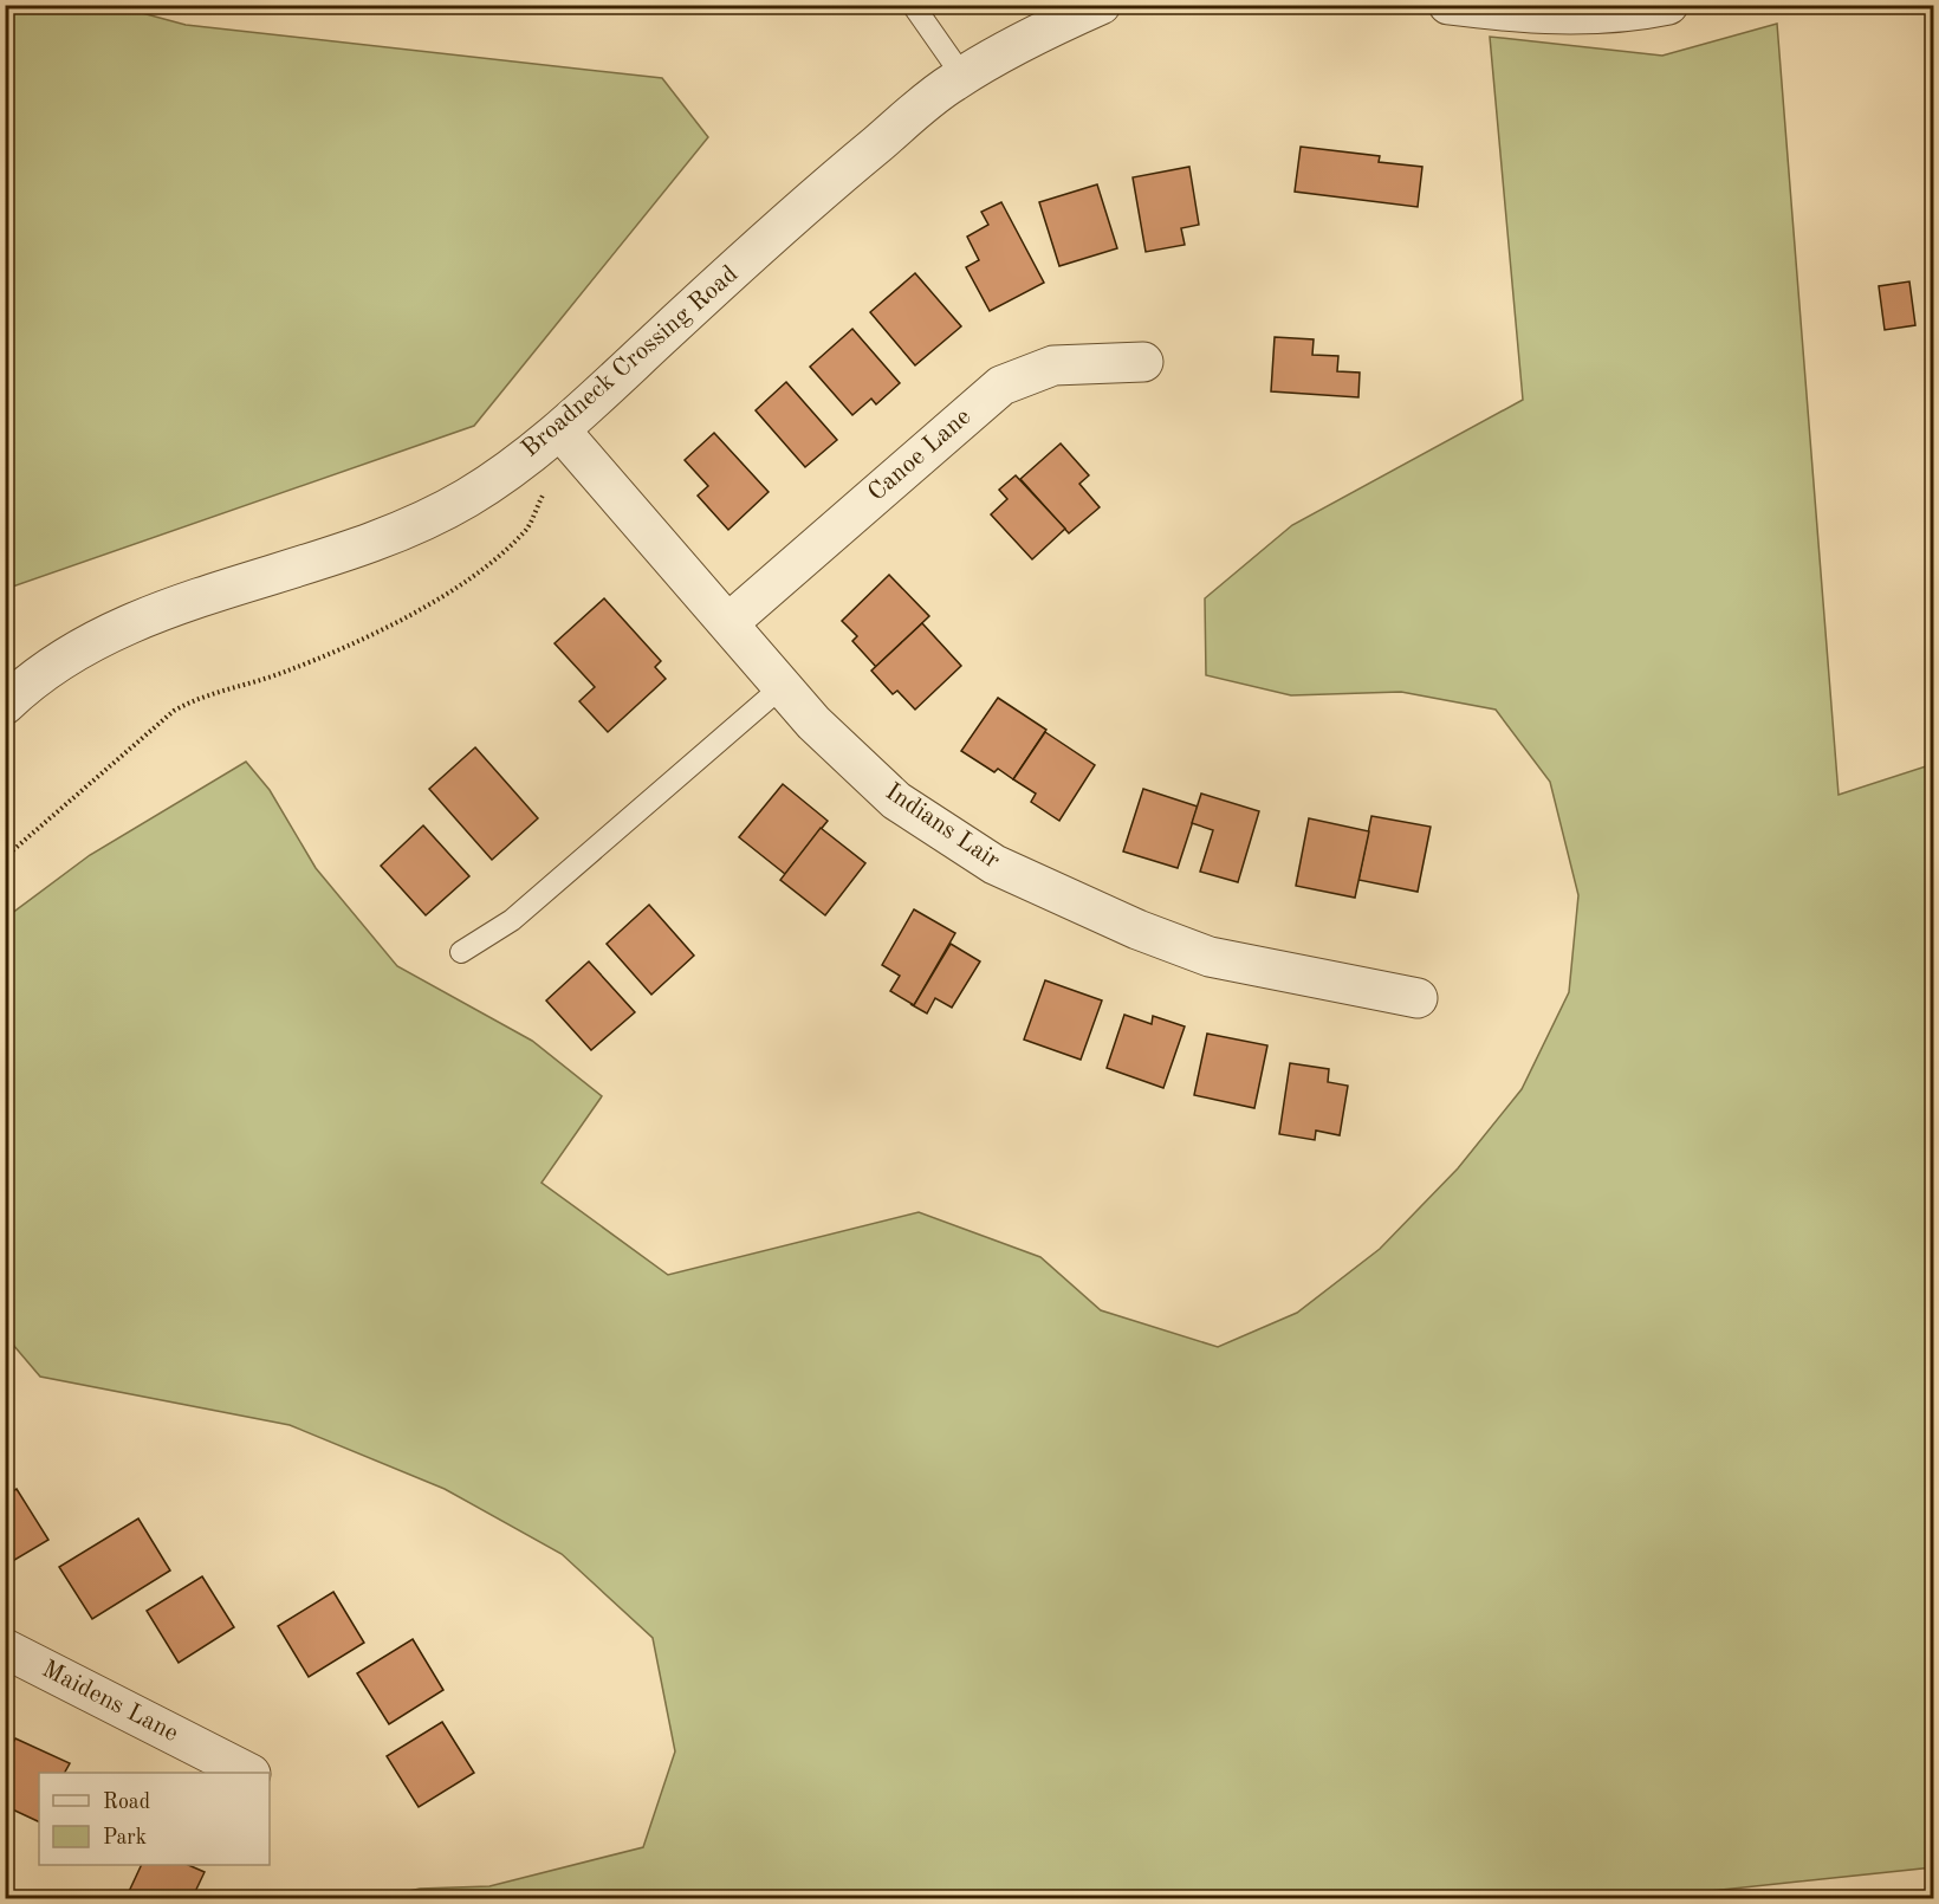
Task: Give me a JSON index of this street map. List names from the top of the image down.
{
  "streets": {
    "street": [
      "Broadneck Crossing Road",
      "Canoe Lane",
      "Indians Lair",
      "Maidens Lane"
    ]
  },
  "crossings": [
    ["Broadneck Crossing Road", "Indians Lair"],
    ["Canoe Lane", "Indians Lair"]
  ],
  "legend": ["Road", "Park"]
}
